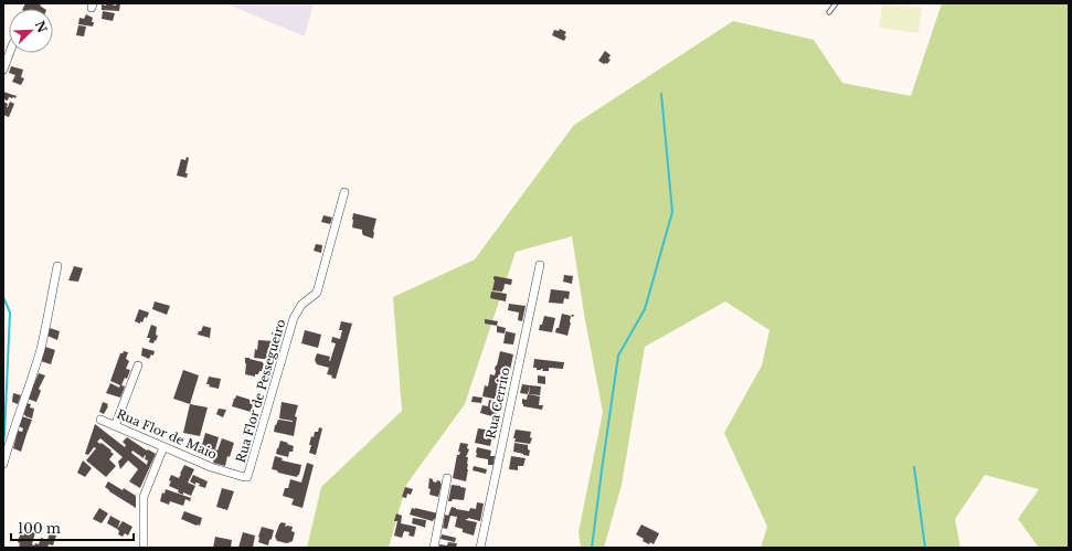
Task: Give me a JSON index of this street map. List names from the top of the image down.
{
  "streets": {
    "street": ["Rua Flor de Pessegueiro", "Rua Cerrito", "Rua Flor de Maio"]
  },
  "crossings": [
    ["Rua Flor de Pessegueiro", "Rua Flor de Maio"]
  ],
  "scale_bar": "100 m",
  "north": "top right"
}
